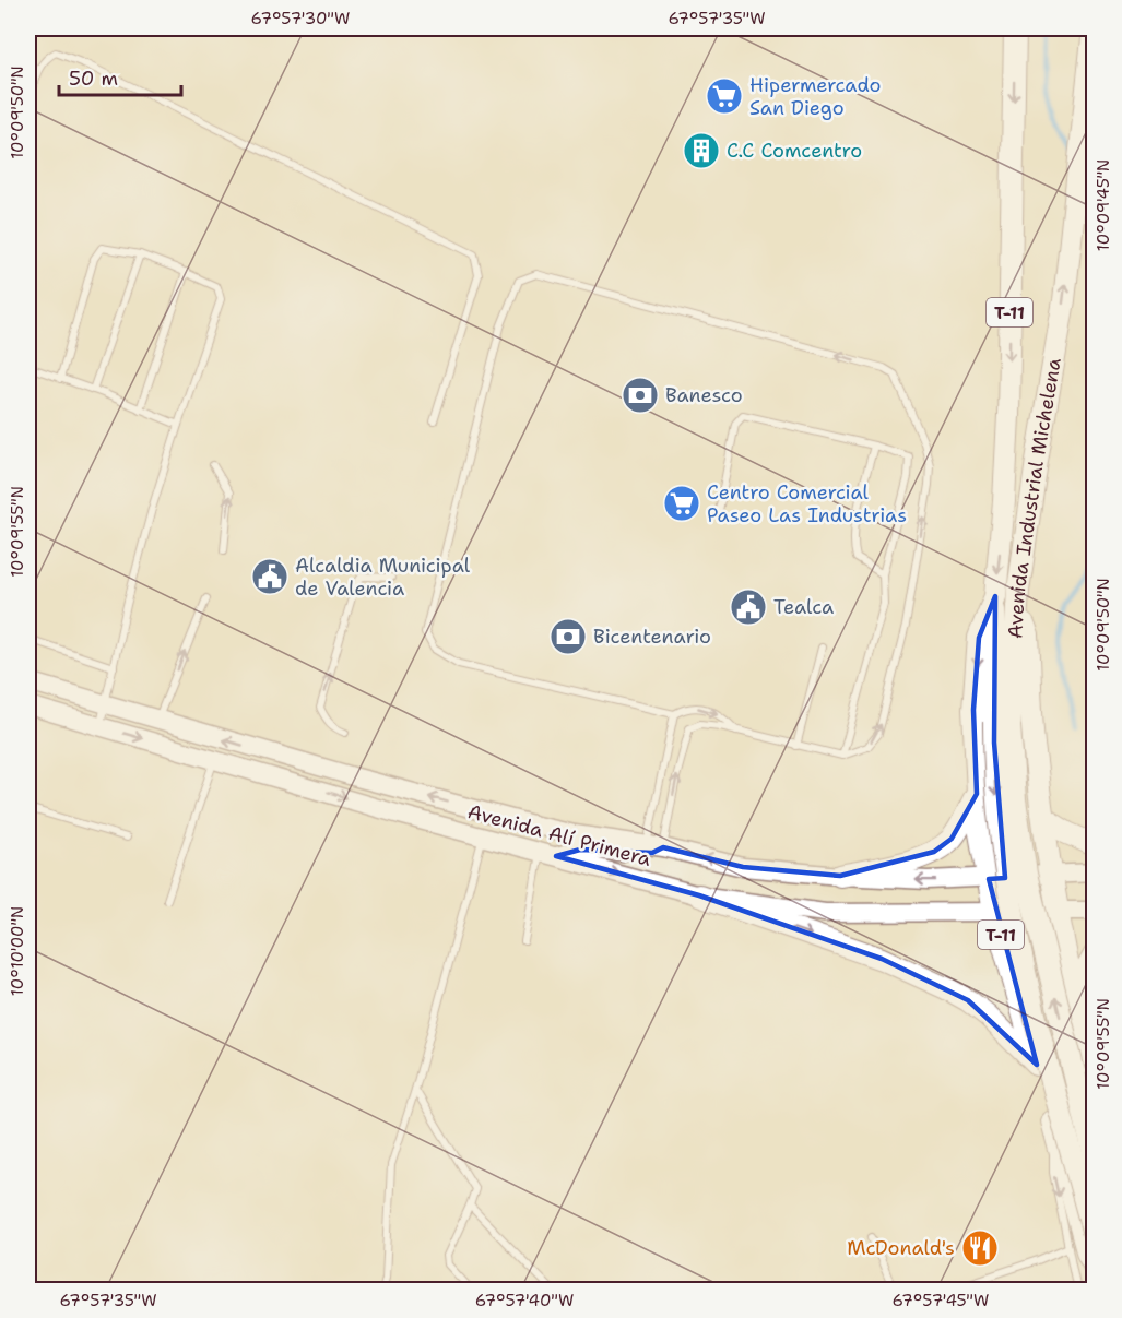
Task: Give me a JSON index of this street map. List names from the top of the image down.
{
  "streets": {
    "main road": ["T-11", "Avenida Industrial Michelena", "Avenida Alí Primera"]
  },
  "crossings": [
    ["T-11", "Avenida Industrial Michelena"],
    ["T-11", "Avenida Alí Primera"],
    ["Avenida Industrial Michelena", "Avenida Alí Primera"]
  ],
  "places": {
    "supermarket": ["Hipermercado San Diego", "Centro Comercial Paseo Las Industrias"],
    "building": ["C.C Comcentro"],
    "bank": ["Banesco", "Bicentenario"],
    "public building": ["Alcaldia Municipal de Valencia", "Tealca"],
    "restaurant": ["McDonald's"]
  },
  "scale_bar": "50 m",
  "coordinates": [
    "67°57'30\"W",
    "67°57'35\"W",
    "10°09'50\"N",
    "10°09'45\"N",
    "10°09'55\"N",
    "10°10'00\"N",
    "67°57'40\"W",
    "67°57'45\"W"
  ]
}
